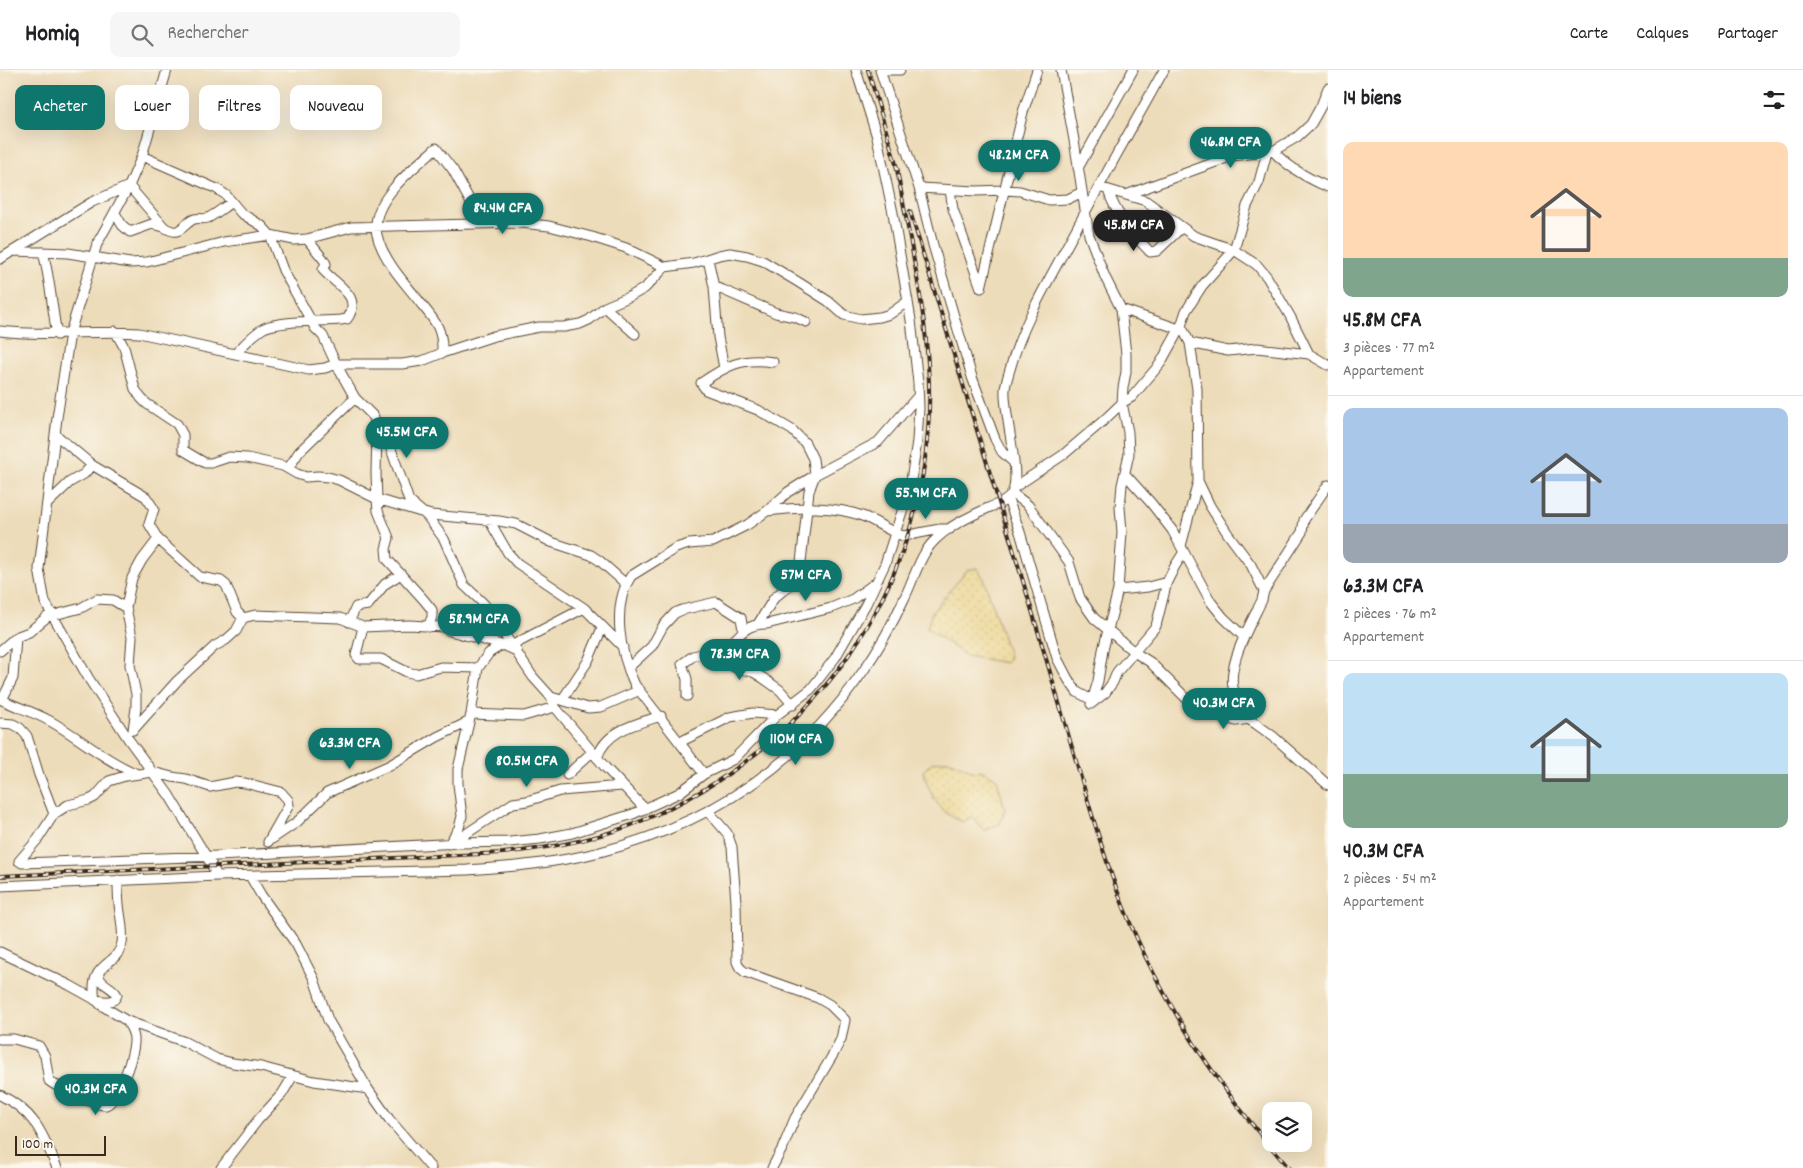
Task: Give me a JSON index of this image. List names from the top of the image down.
{
  "scale_bar": "100 m",
  "page": {
    "header": "Homiq",
    "search": "Rechercher",
    "nav": ["Carte", "Calques", "Partager"],
    "heading": "14 biens",
    "chip": [
      "Acheter",
      "Louer",
      "Filtres",
      "Nouveau"
    ],
    "price": [
      "46.8M CFA",
      "48.2M CFA",
      "84.4M CFA",
      "45.8M CFA",
      "45.5M CFA",
      "55.9M CFA",
      "57M CFA",
      "58.9M CFA",
      "78.3M CFA",
      "40.3M CFA",
      "110M CFA",
      "63.3M CFA",
      "80.5M CFA",
      "40.3M CFA"
    ],
    "list": [
      {
        "name": "45.8M CFA",
        "note": "3 pièces · 77 m² · Appartement"
      },
      {
        "name": "63.3M CFA",
        "note": "2 pièces · 76 m² · Appartement"
      },
      {
        "name": "40.3M CFA",
        "note": "2 pièces · 54 m² · Appartement"
      }
    ],
    "scale": "100 m"
  }
}
